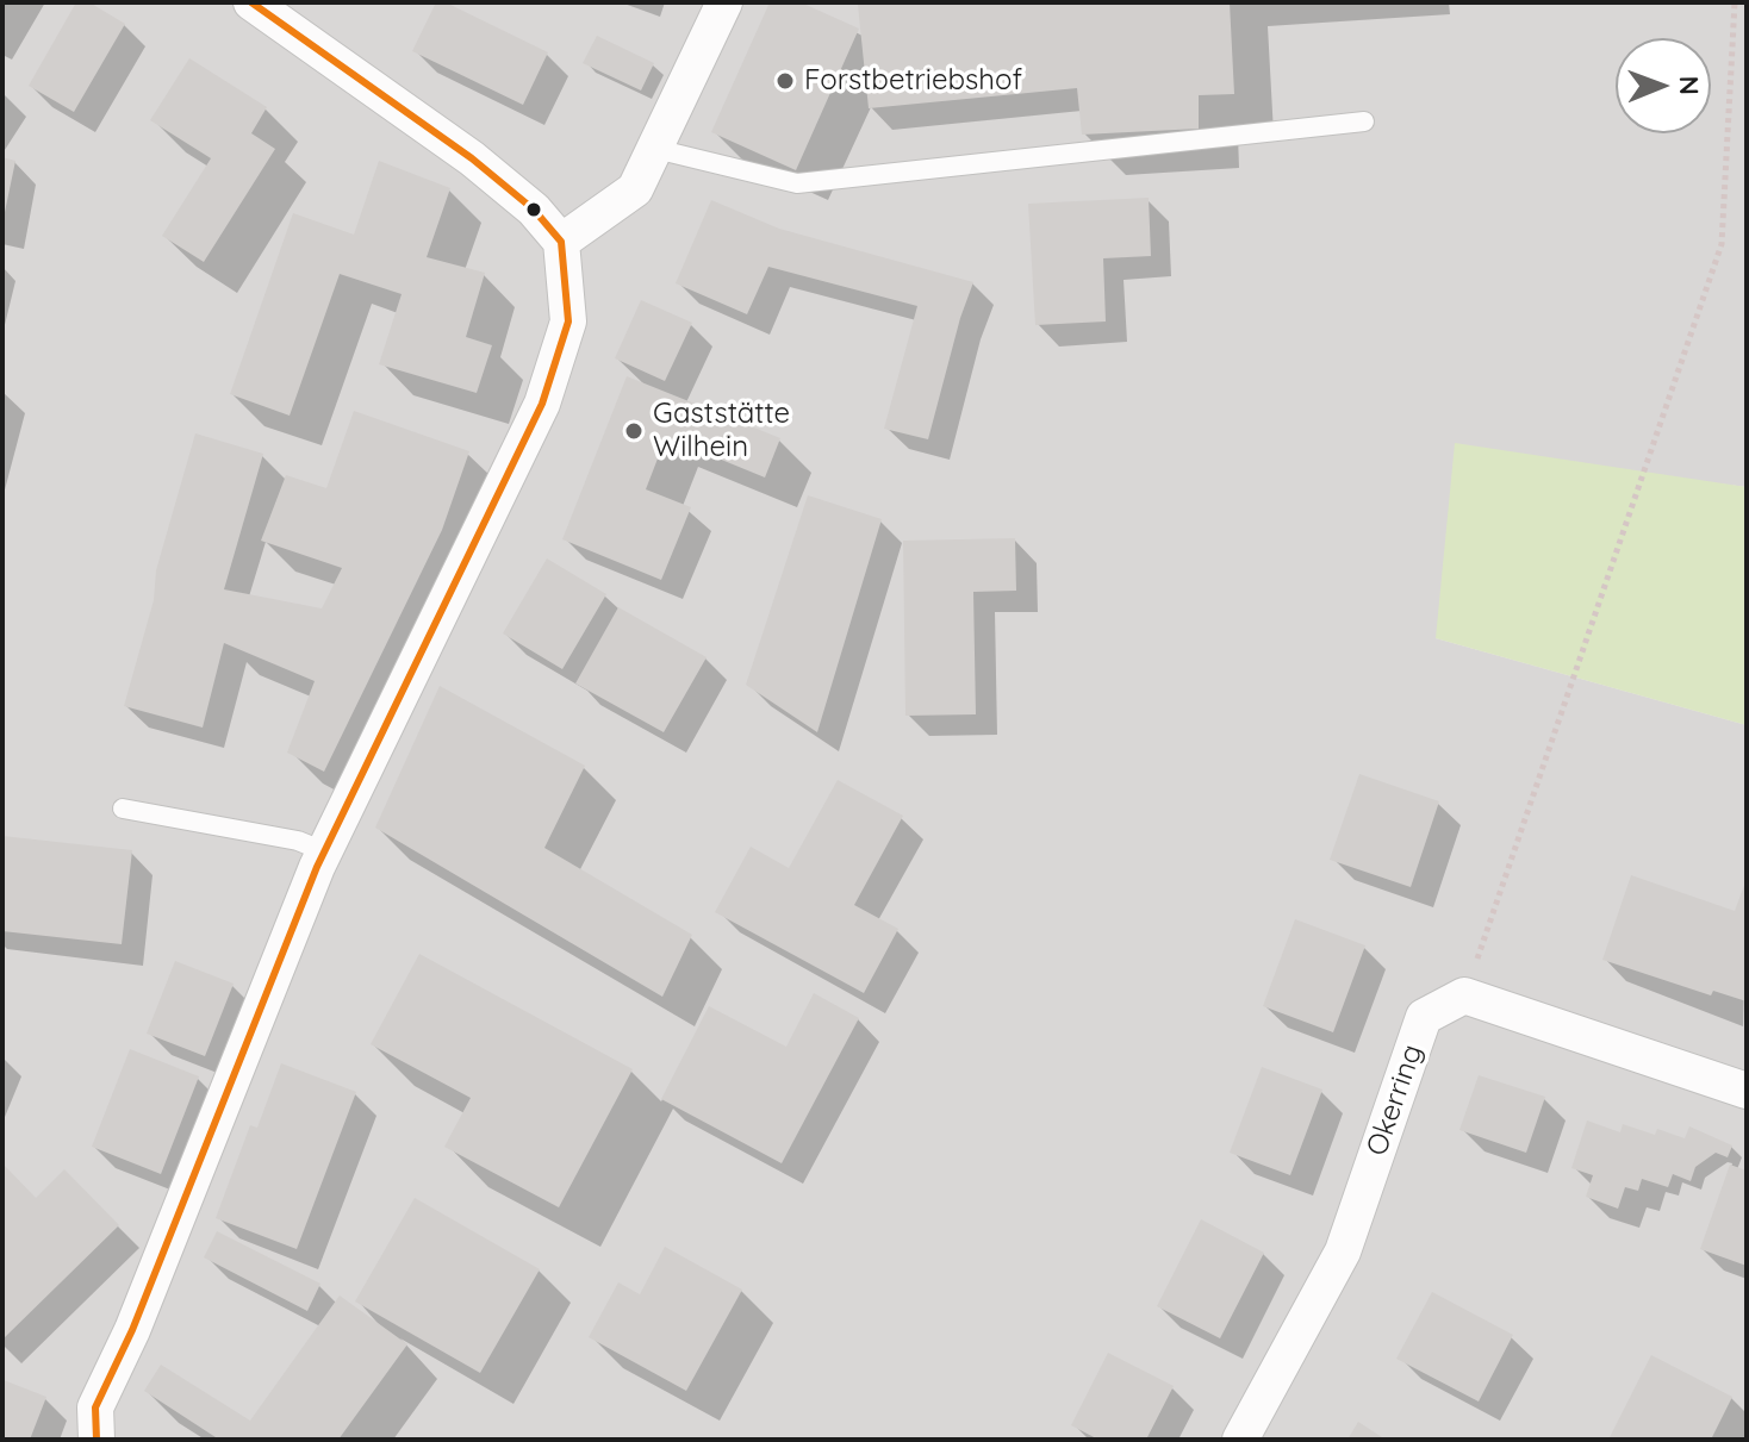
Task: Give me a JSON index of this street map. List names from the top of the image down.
{
  "streets": {
    "street": ["Okerring"]
  },
  "places": ["Forstbetriebshof", "Gaststätte Wilhein"],
  "north": "right"
}
